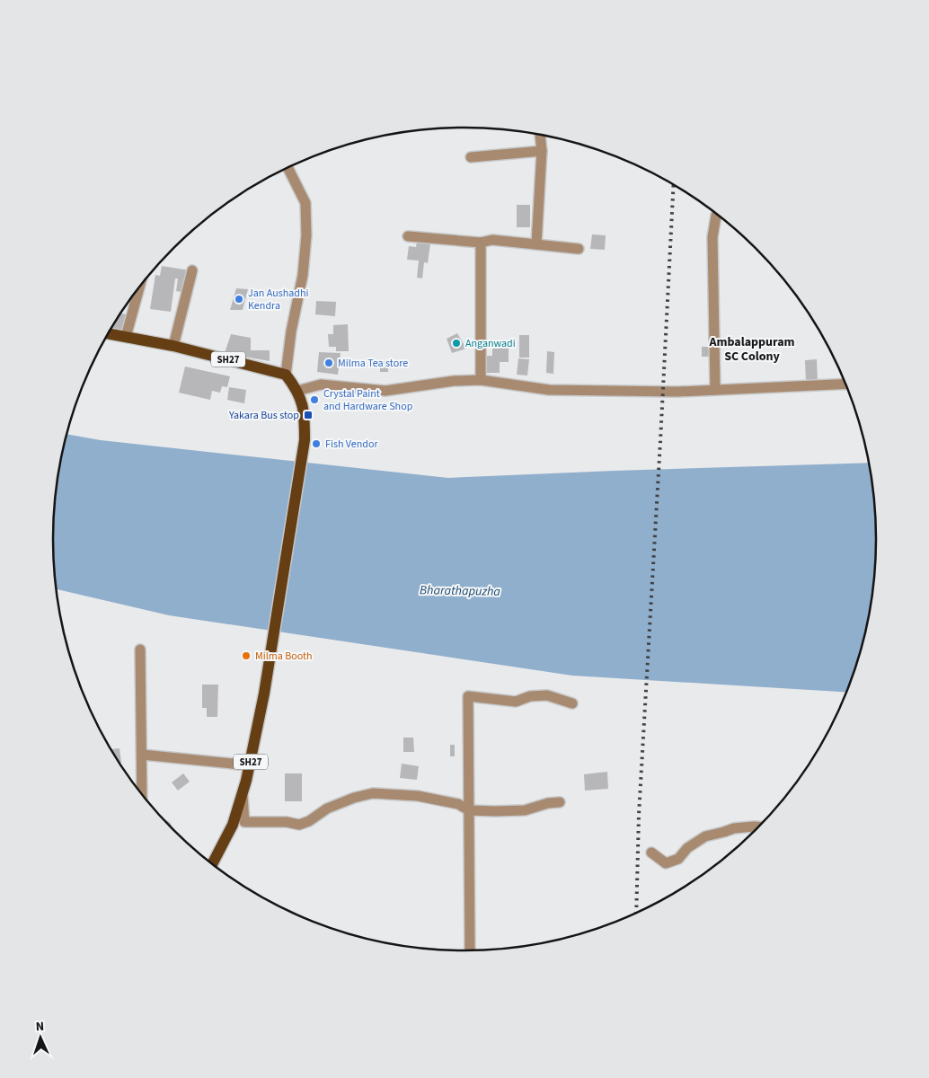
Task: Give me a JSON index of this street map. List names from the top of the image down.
{
  "streets": {
    "main road": ["SH27"]
  },
  "districts": ["Ambalappuram SC Colony"],
  "water": ["Bharathapuzha"],
  "places": {
    "other": [
      "Jan Aushadhi Kendra",
      "Anganwadi",
      "Milma Tea store",
      "Crystal Paint and Hardware Shop",
      "Fish Vendor",
      "Milma Booth"
    ],
    "transit": ["Yakara Bus stop"]
  },
  "north": "top"
}
